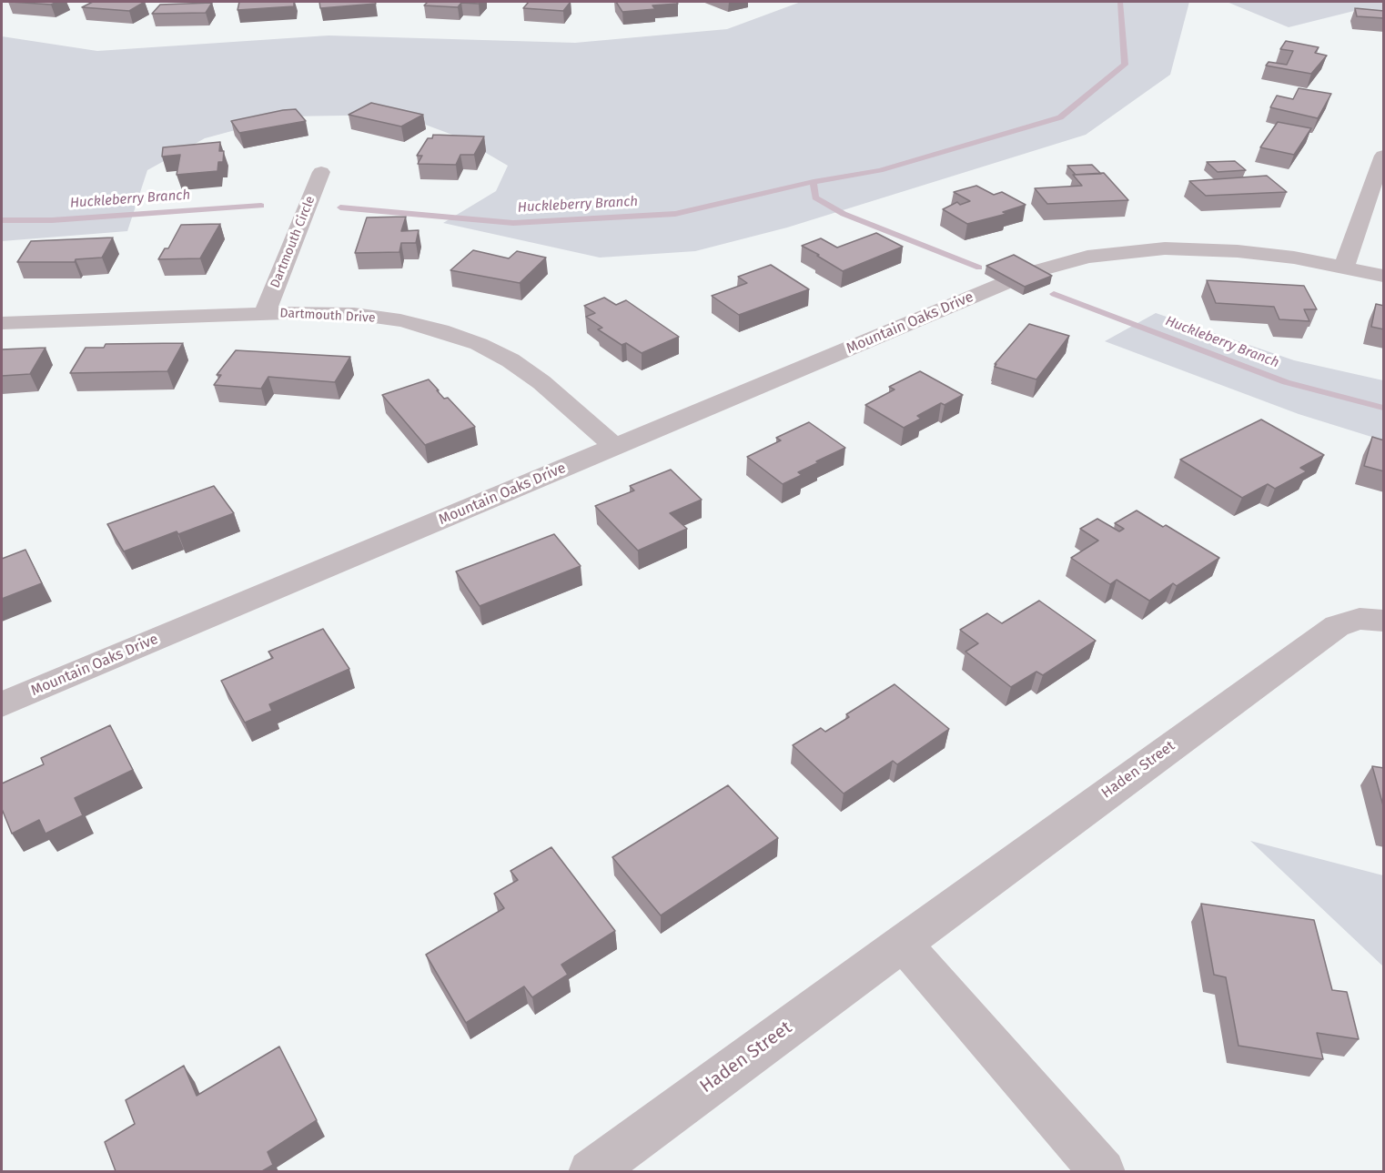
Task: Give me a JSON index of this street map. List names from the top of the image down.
{
  "streets": {
    "street": [
      "Dartmouth Circle",
      "Dartmouth Drive",
      "Mountain Oaks Drive",
      "Haden Street"
    ]
  },
  "crossings": [
    ["Dartmouth Circle", "Dartmouth Drive"],
    ["Dartmouth Drive", "Mountain Oaks Drive"]
  ],
  "water": ["Huckleberry Branch"]
}
